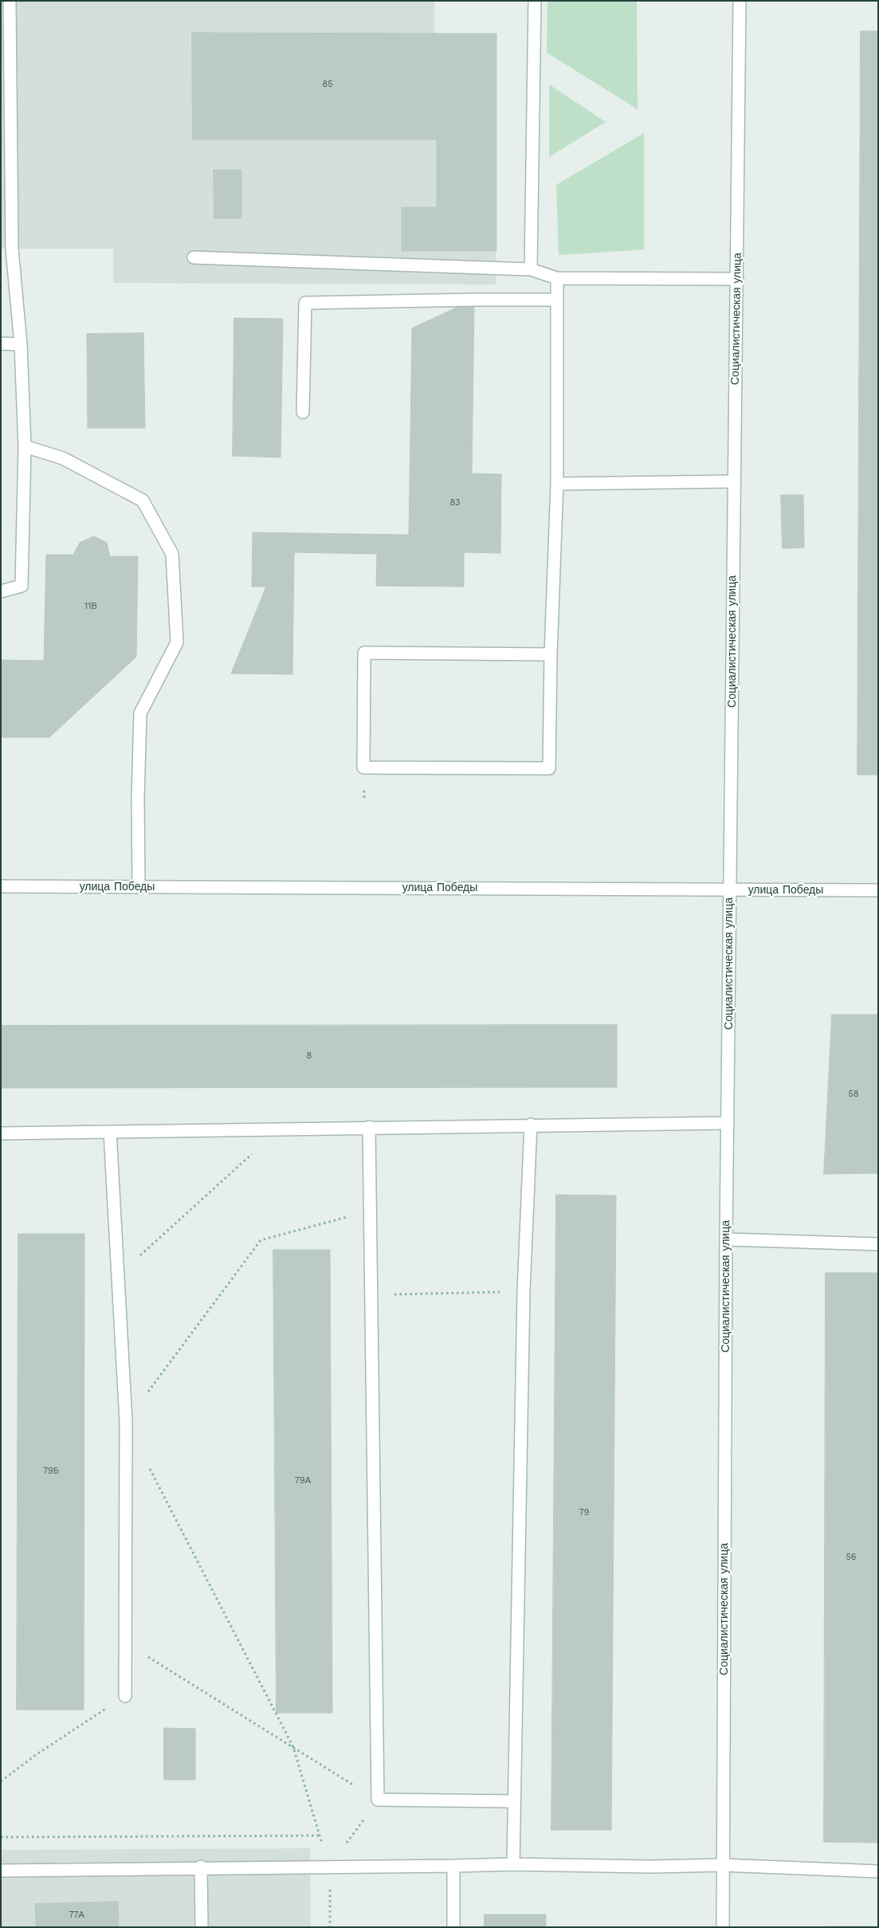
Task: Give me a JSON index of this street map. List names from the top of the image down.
{
  "streets": {
    "main road": ["Социалистическая улица", "улица Победы"]
  },
  "crossings": [
    ["Социалистическая улица", "улица Победы"]
  ],
  "house_numbers": [
    "85",
    "83",
    "11В",
    "8",
    "58",
    "79Б",
    "79А",
    "79",
    "56",
    "77А"
  ]
}
